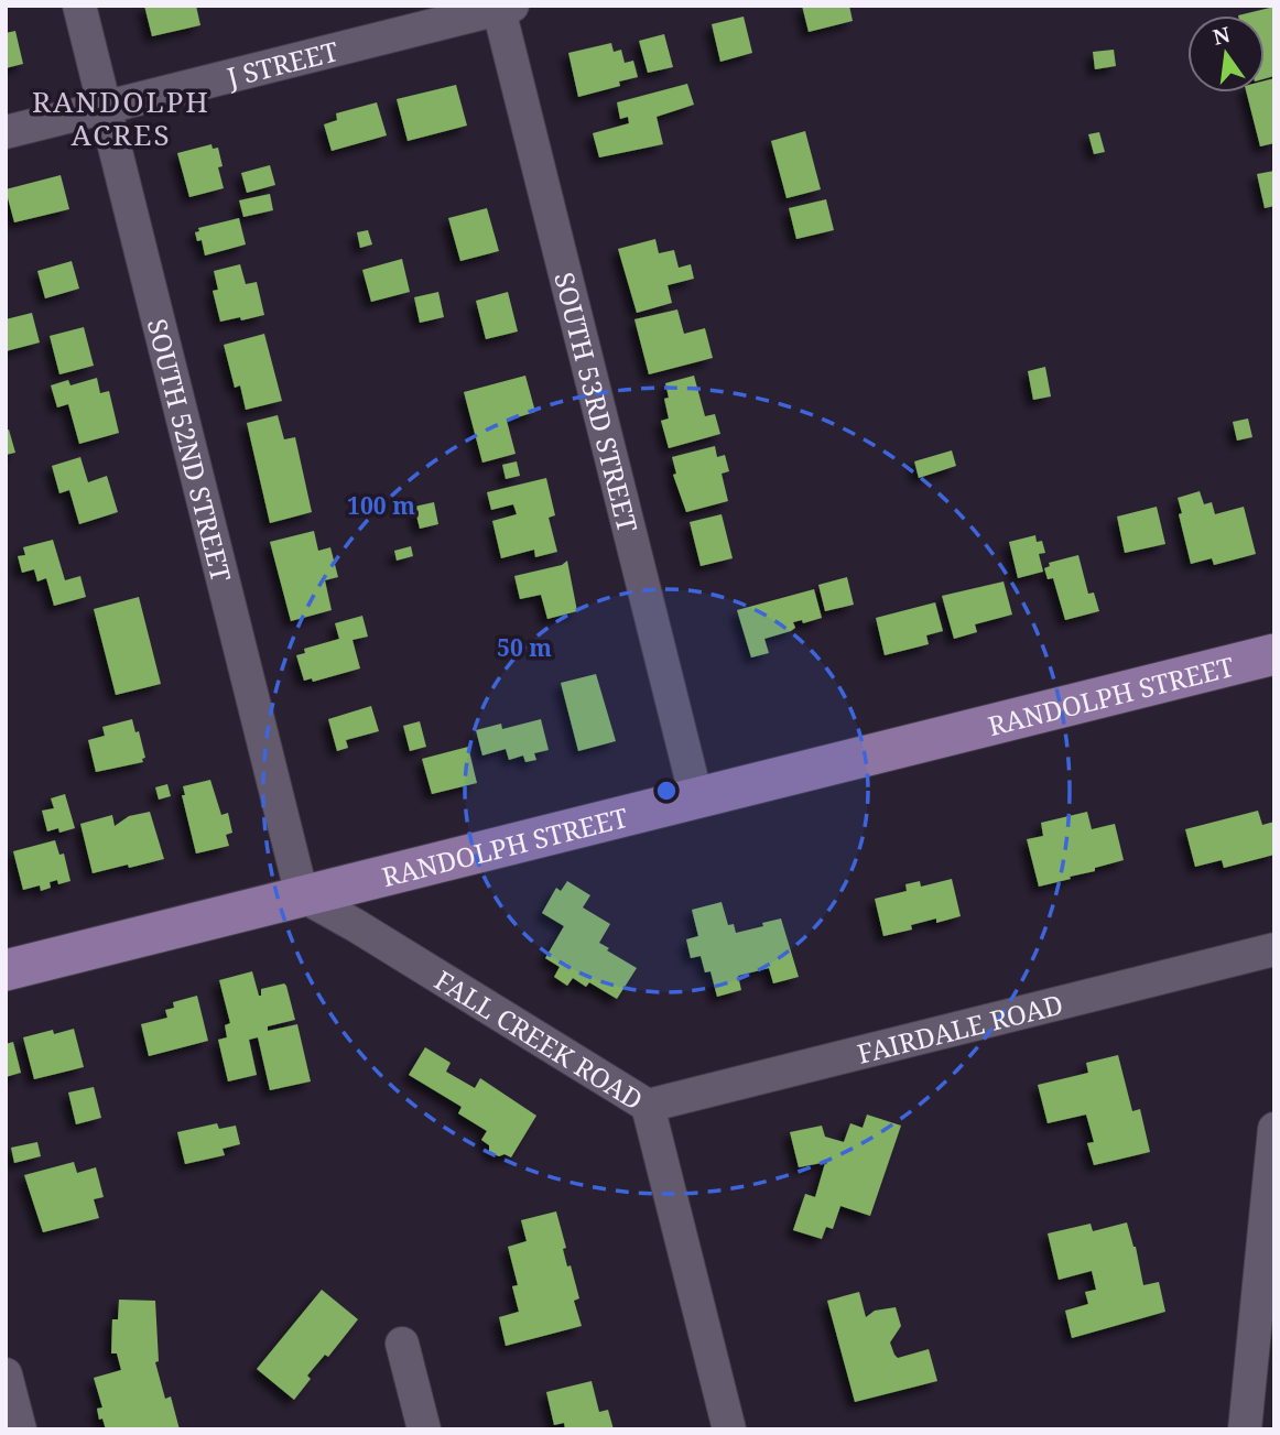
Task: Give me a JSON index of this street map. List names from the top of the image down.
{
  "streets": {
    "main road": ["RANDOLPH STREET"],
    "street": [
      "J STREET",
      "SOUTH 53RD STREET",
      "SOUTH 52ND STREET",
      "FAIRDALE ROAD",
      "FALL CREEK ROAD"
    ]
  },
  "crossings": [
    ["J STREET", "SOUTH 53RD STREET"],
    ["J STREET", "SOUTH 52ND STREET"],
    ["SOUTH 53RD STREET", "RANDOLPH STREET"],
    ["SOUTH 52ND STREET", "RANDOLPH STREET"],
    ["SOUTH 52ND STREET", "FALL CREEK ROAD"],
    ["RANDOLPH STREET", "FALL CREEK ROAD"],
    ["FAIRDALE ROAD", "FALL CREEK ROAD"]
  ],
  "districts": ["RANDOLPH ACRES"],
  "north": "top",
  "rings": ["100 m", "50 m"]
}
